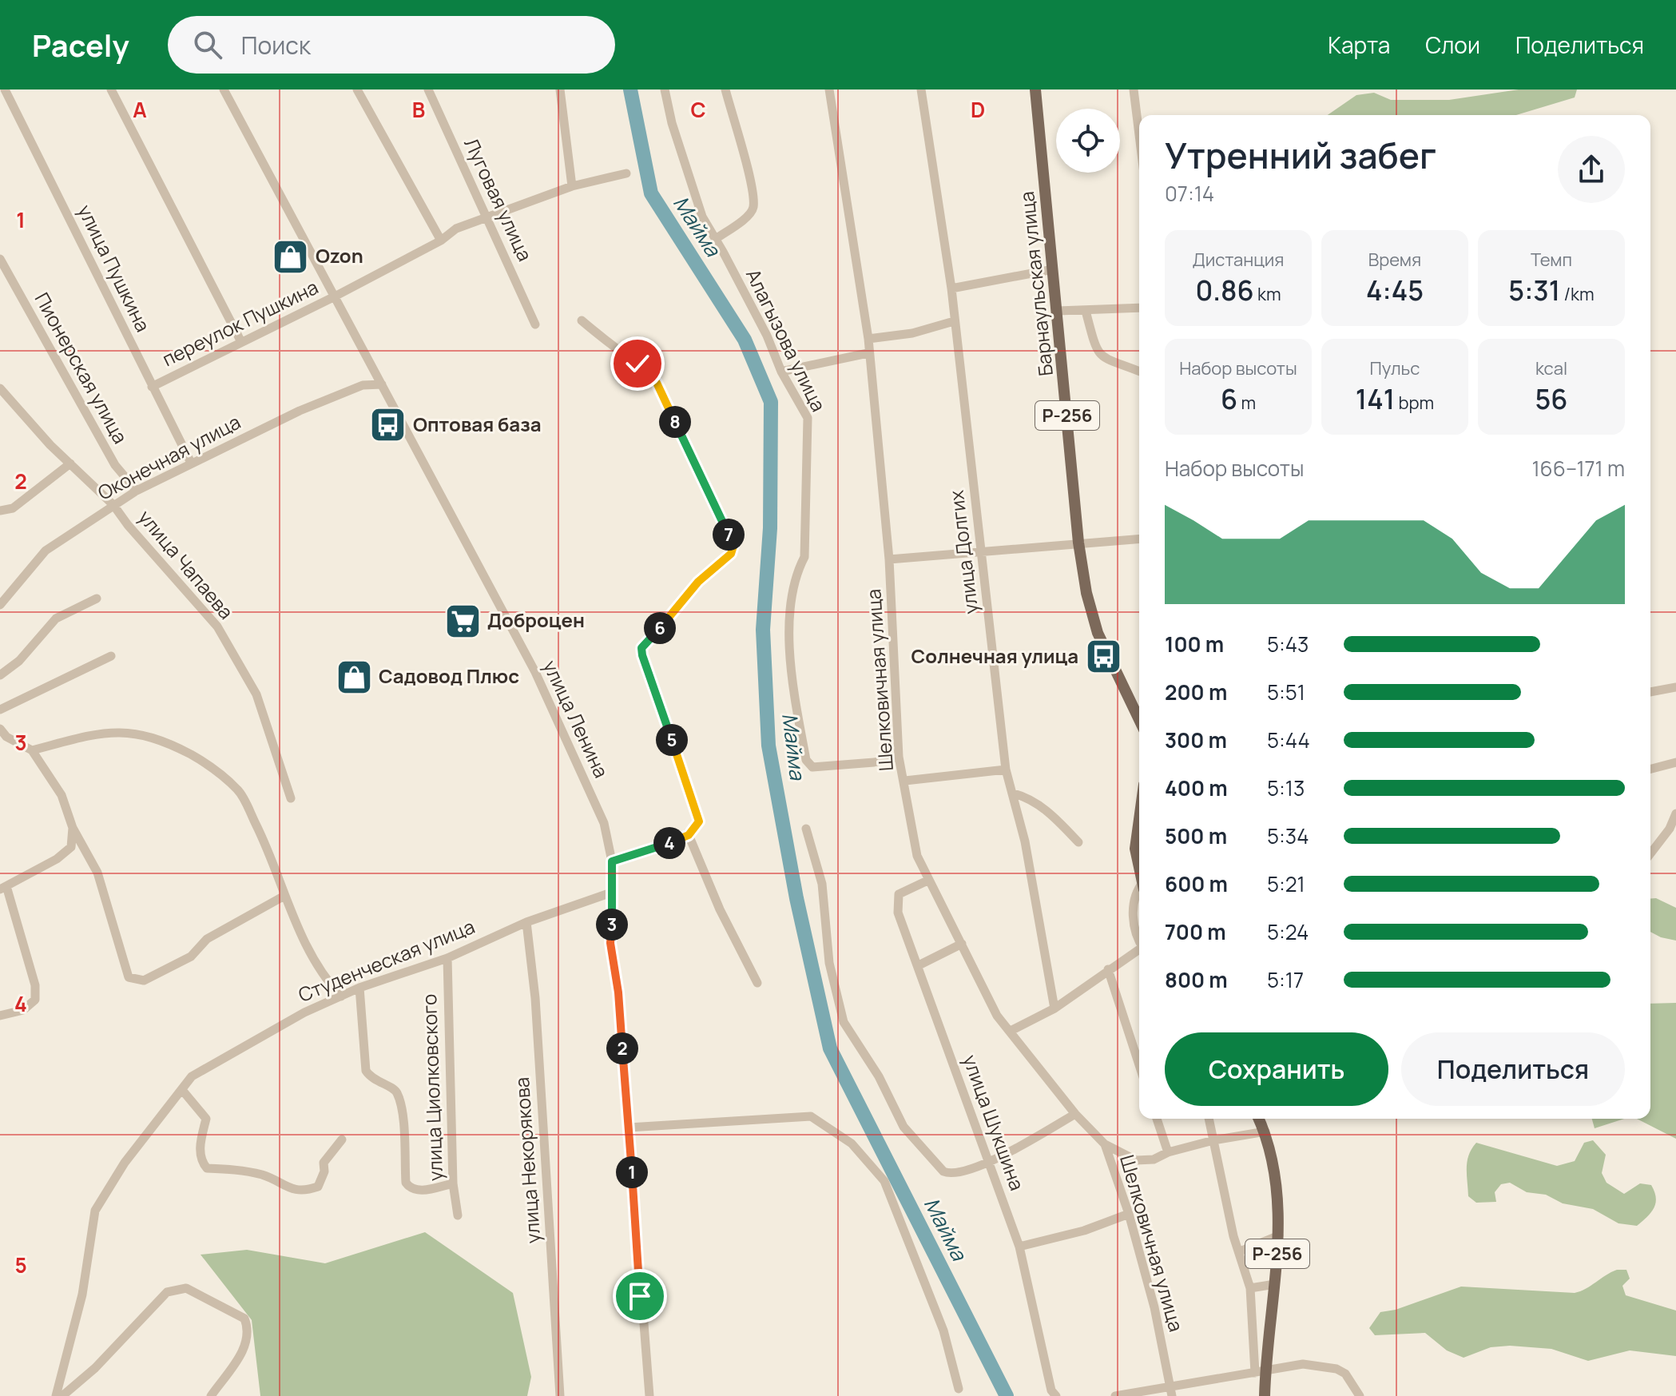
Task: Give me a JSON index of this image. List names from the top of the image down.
{
  "streets": {
    "main road": ["Барнаульская улица", "Р-256"],
    "street": [
      "Луговая улица",
      "улица Пушкина",
      "переулок Пушкина",
      "Алагызова улица",
      "Пионерская улица",
      "Оконечная улица",
      "улица Долгих",
      "улица Чапаева",
      "Шелковичная улица",
      "улица Ленина",
      "Студенческая улица",
      "улица Циолковского",
      "улица Шукшина",
      "улица Некорякова"
    ]
  },
  "crossings": [
    ["Луговая улица", "переулок Пушкина"],
    ["улица Пушкина", "переулок Пушкина"],
    ["улица Пушкина", "Оконечная улица"],
    ["переулок Пушкина", "улица Ленина"],
    ["Алагызова улица", "Шелковичная улица"],
    ["Пионерская улица", "Оконечная улица"],
    ["Оконечная улица", "улица Чапаева"],
    ["Оконечная улица", "улица Ленина"],
    ["Шелковичная улица", "улица Шукшина"],
    ["улица Ленина", "Студенческая улица"],
    ["Студенческая улица", "улица Циолковского"],
    ["Студенческая улица", "улица Некорякова"]
  ],
  "water": ["Майма"],
  "places": {
    "shop": ["Ozon", "Садовод Плюс"],
    "bus stop": ["Оптовая база", "Солнечная улица"],
    "supermarket": ["Доброцен"]
  },
  "page": {
    "header": "Pacely",
    "search": "Поиск",
    "nav": ["Карта", "Слои", "Поделиться"],
    "heading": ["Утренний забег", "07:14"],
    "stats": [
      ["Дистанция", "0.86 km"],
      ["Время", "4:45"],
      ["Темп", "5:31 /km"],
      ["Набор высоты", "6 m"],
      ["Пульс", "141 bpm"],
      ["kcal", "56"]
    ],
    "pins": [
      "8",
      "7",
      "6",
      "5",
      "4",
      "3",
      "2",
      "1"
    ],
    "chart": ["Набор высоты", "166–171 m"],
    "list": [
      {
        "name": "100 m",
        "note": "5:43"
      },
      {
        "name": "200 m",
        "note": "5:51"
      },
      {
        "name": "300 m",
        "note": "5:44"
      },
      {
        "name": "400 m",
        "note": "5:13"
      },
      {
        "name": "500 m",
        "note": "5:34"
      },
      {
        "name": "600 m",
        "note": "5:21"
      },
      {
        "name": "700 m",
        "note": "5:24"
      },
      {
        "name": "800 m",
        "note": "5:17"
      }
    ],
    "buttons": ["Сохранить", "Поделиться"]
  },
  "grid": {
    "columns": [
      "A",
      "B",
      "C",
      "D"
    ],
    "rows": [
      "1",
      "2",
      "3",
      "4",
      "5"
    ]
  }
}
